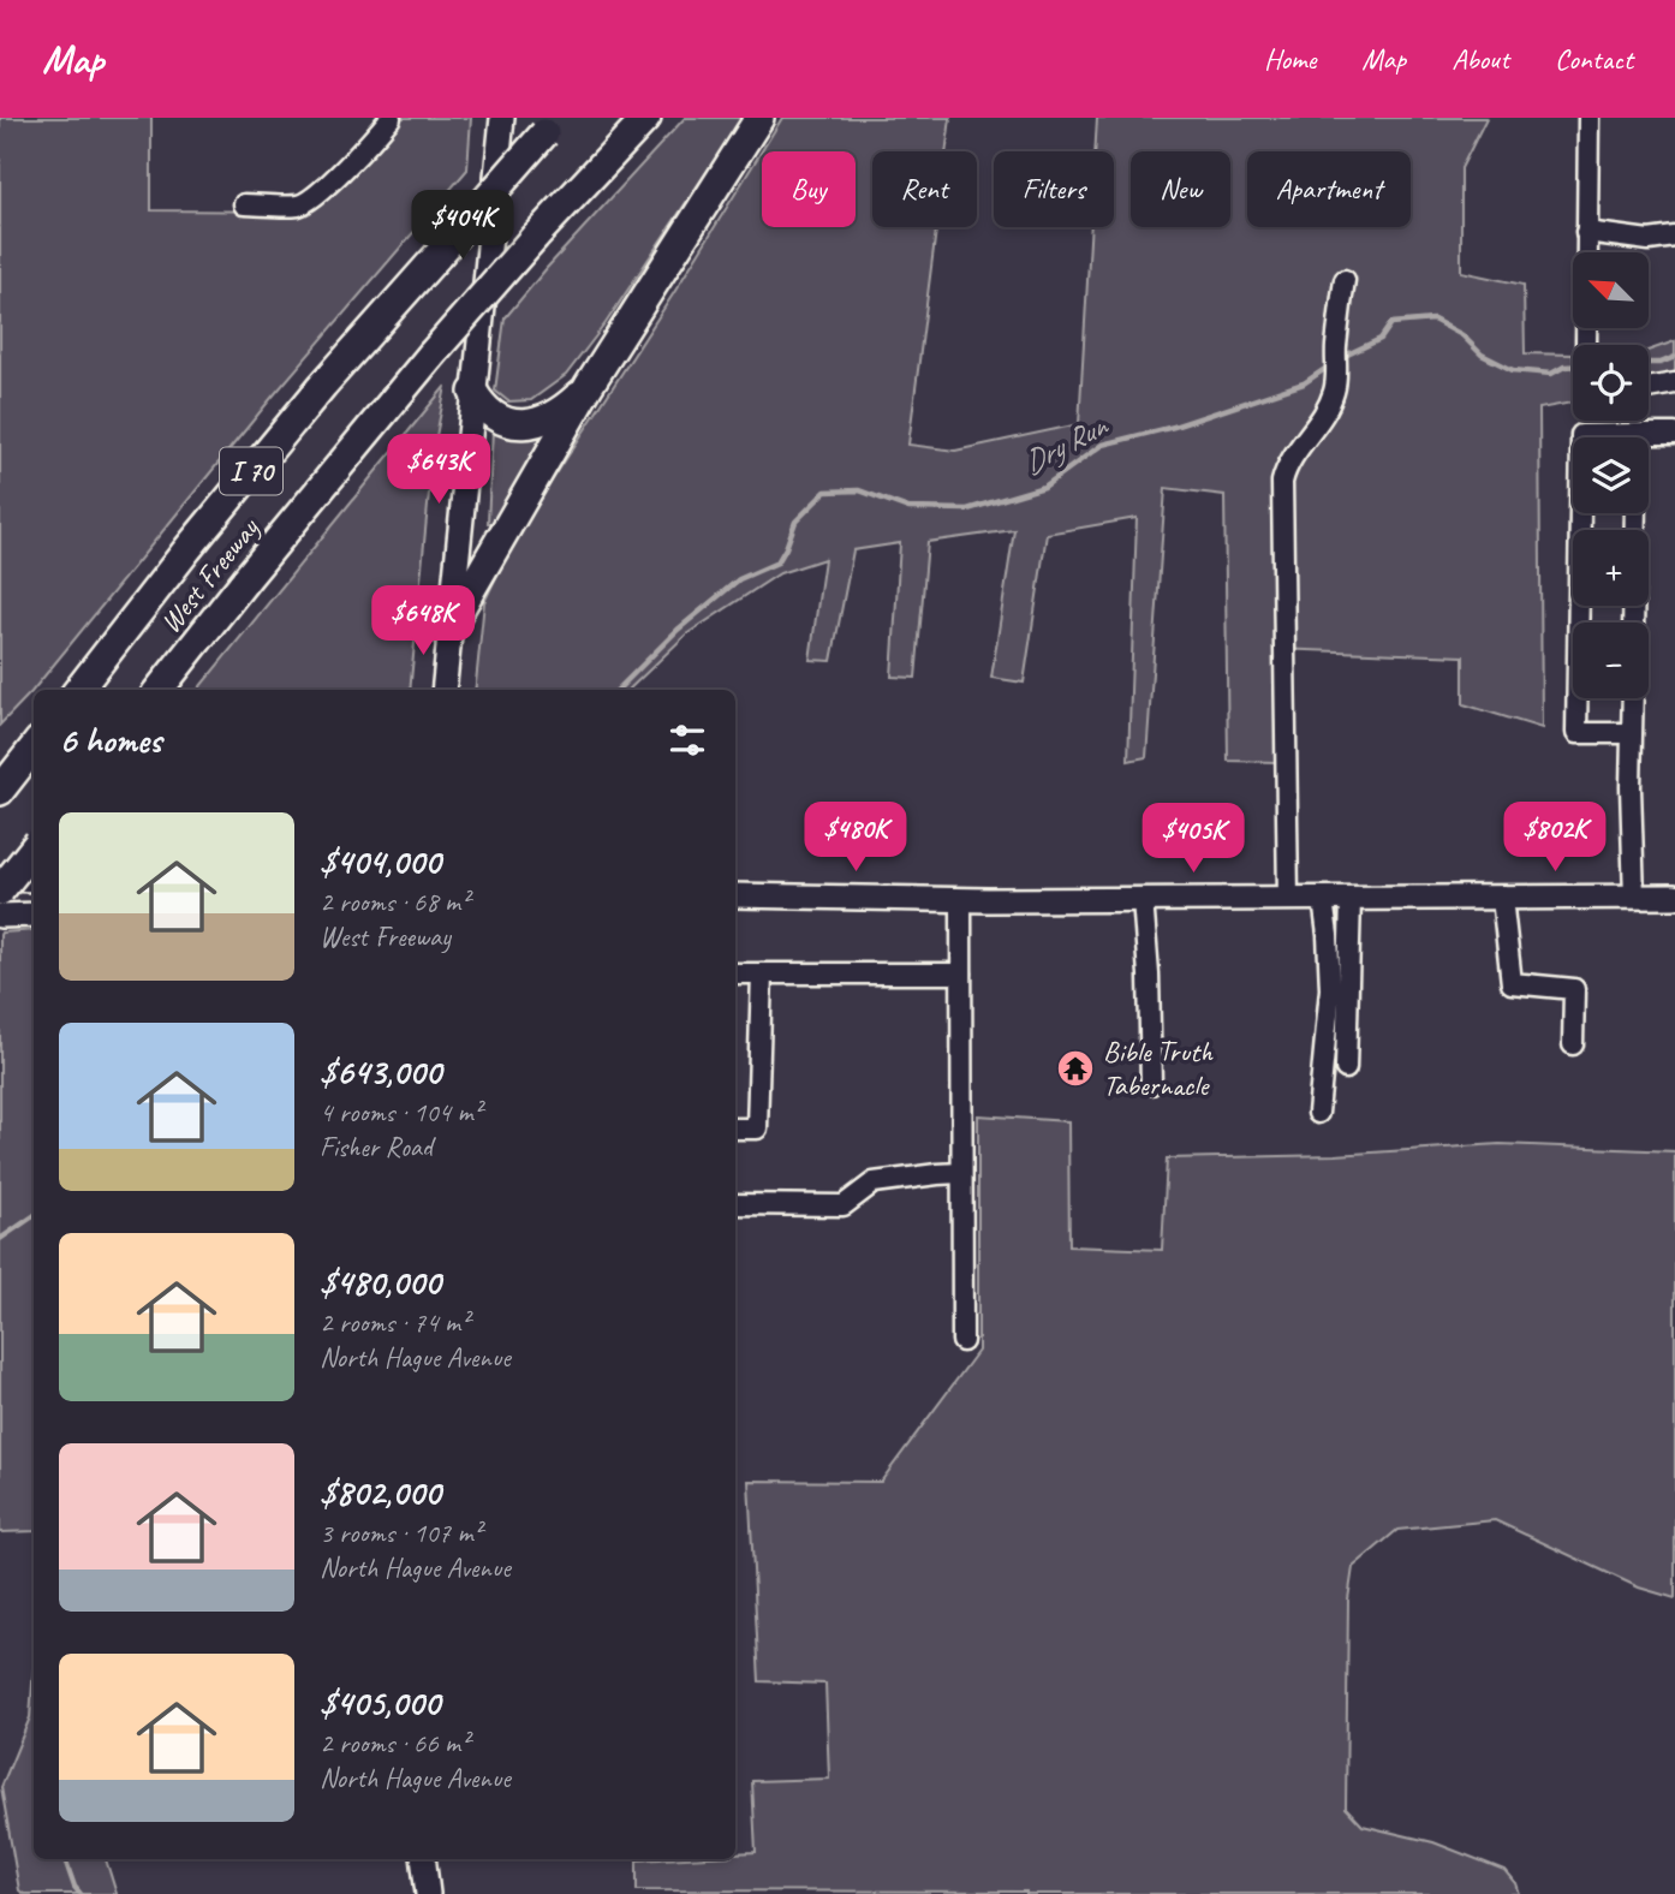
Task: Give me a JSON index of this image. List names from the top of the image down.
{
  "streets": {
    "highway": ["I 70", "West Freeway"]
  },
  "water": ["Dry Run"],
  "places": {
    "temple": ["Bible Truth Tabernacle"]
  },
  "north": "top left",
  "page": {
    "header": "Map",
    "nav": [
      "Home",
      "Map",
      "About",
      "Contact"
    ],
    "chip": [
      "Buy",
      "Rent",
      "Filters",
      "New",
      "Apartment"
    ],
    "price": [
      "$404K",
      "$643K",
      "$648K",
      "$480K",
      "$802K",
      "$405K"
    ],
    "map_buttons": ["+", "−"],
    "heading": "6 homes",
    "list": [
      {
        "name": "$404,000",
        "note": "2 rooms · 68 m² · West Freeway"
      },
      {
        "name": "$643,000",
        "note": "4 rooms · 104 m² · Fisher Road"
      },
      {
        "name": "$480,000",
        "note": "2 rooms · 74 m² · North Hague Avenue"
      },
      {
        "name": "$802,000",
        "note": "3 rooms · 107 m² · North Hague Avenue"
      },
      {
        "name": "$405,000",
        "note": "2 rooms · 66 m² · North Hague Avenue"
      }
    ]
  }
}
